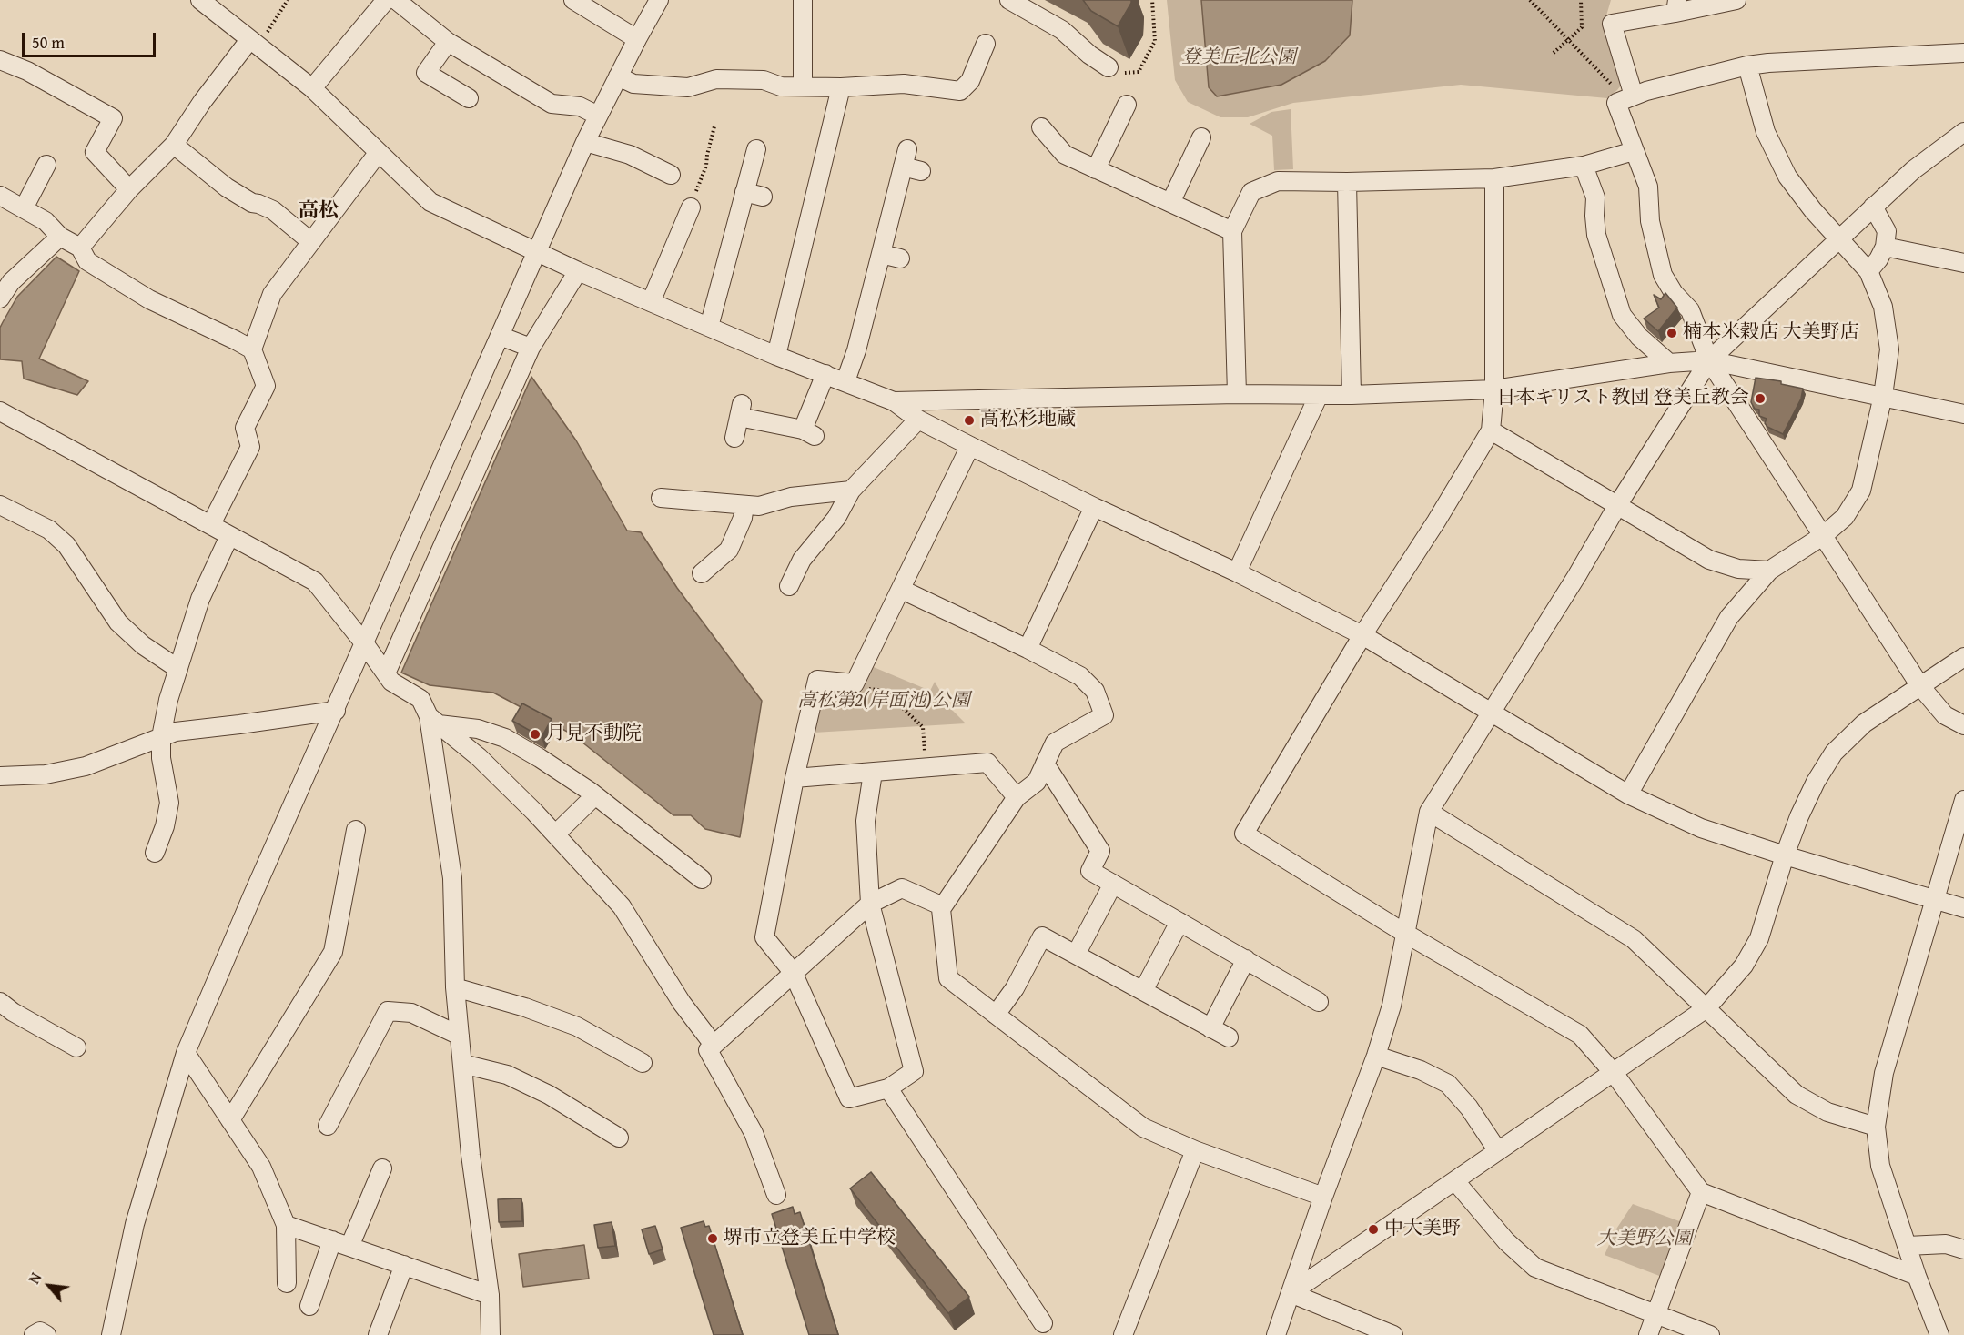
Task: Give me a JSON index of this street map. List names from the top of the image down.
{
  "districts": ["高松"],
  "parks": ["登美丘北公園", "高松第2(岸面池)公園", "大美野公園"],
  "places": [
    "楠本米穀店 大美野店",
    "日本キリスト教団 登美丘教会",
    "高松杉地蔵",
    "月見不動院",
    "中大美野",
    "堺市立登美丘中学校"
  ],
  "scale_bar": "50 m",
  "north": "top left"
}
